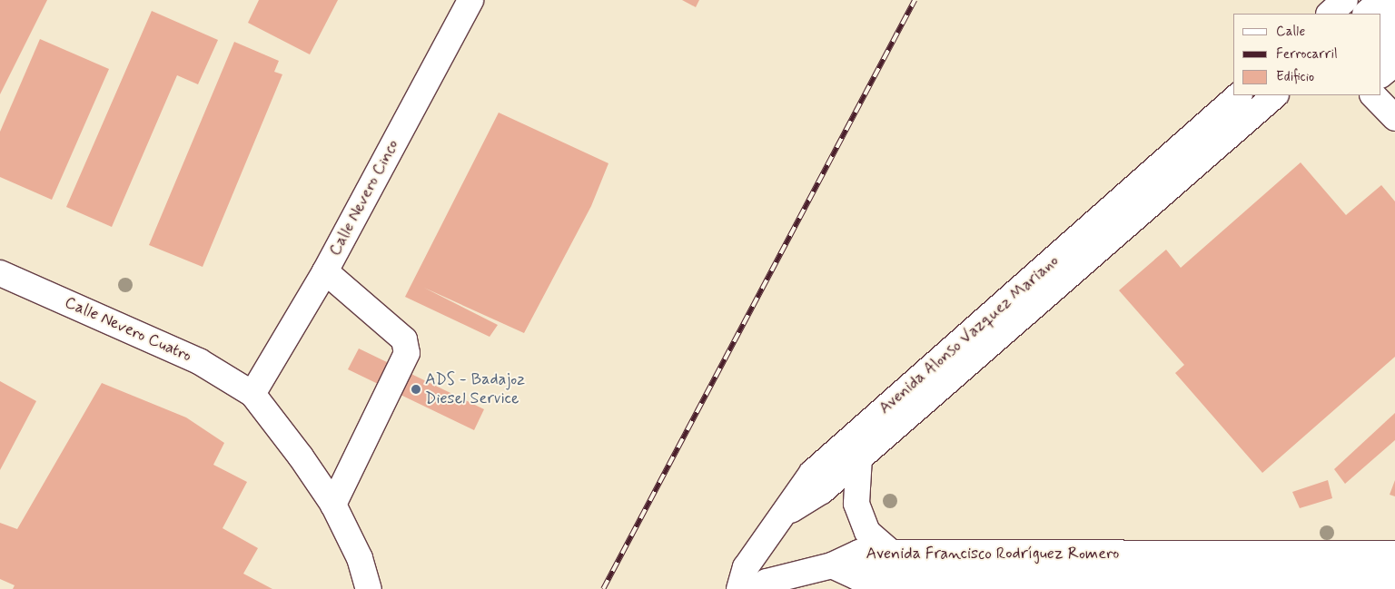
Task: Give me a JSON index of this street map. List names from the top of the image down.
{
  "streets": {
    "street": [
      "Calle Nevero Cinco",
      "Calle Nevero Cuatro",
      "Avenida Alonso Vazquez Mariano",
      "Avenida Francisco Rodríguez Romero"
    ]
  },
  "crossings": [
    ["Calle Nevero Cinco", "Calle Nevero Cuatro"]
  ],
  "places": ["ADS - Badajoz Diesel Service"],
  "legend": ["Calle", "Ferrocarril", "Edificio"]
}
